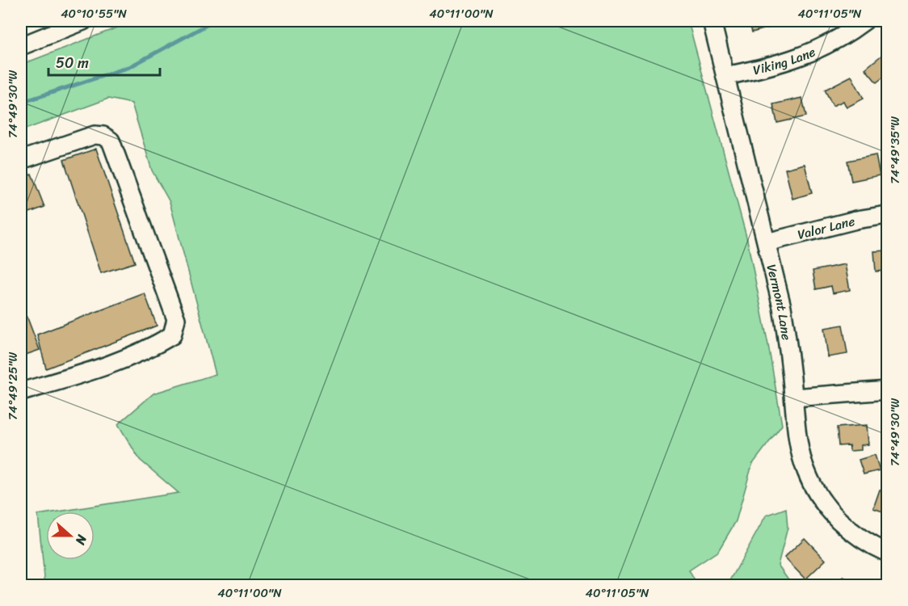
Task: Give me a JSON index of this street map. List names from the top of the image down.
{
  "streets": {
    "street": ["Viking Lane", "Valor Lane", "Vermont Lane"]
  },
  "crossings": [
    ["Viking Lane", "Vermont Lane"],
    ["Valor Lane", "Vermont Lane"]
  ],
  "scale_bar": "50 m",
  "north": "right",
  "coordinates": [
    "40°10'55\"N",
    "40°11'00\"N",
    "40°11'05\"N",
    "74°49'30\"W",
    "74°49'35\"W",
    "74°49'25\"W"
  ]
}
